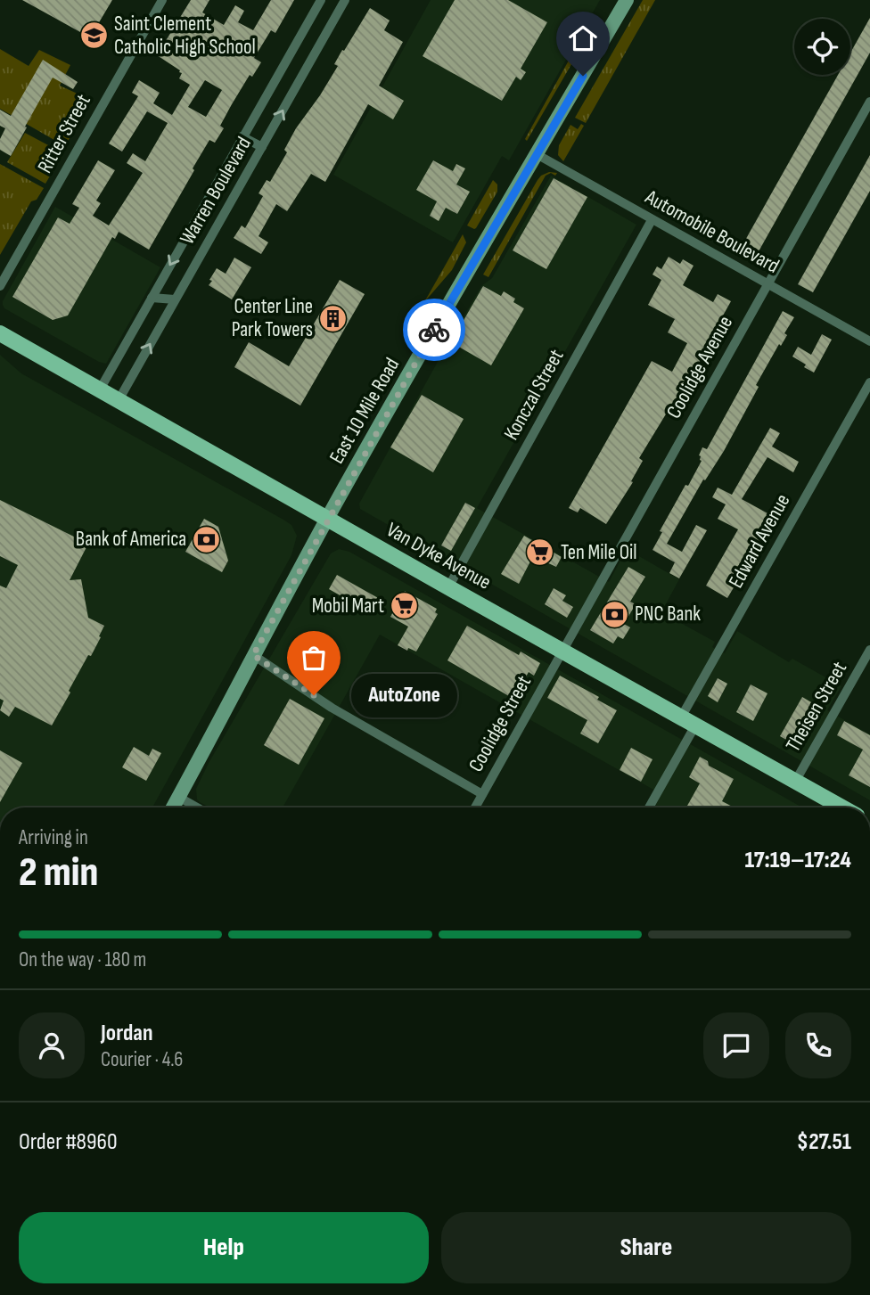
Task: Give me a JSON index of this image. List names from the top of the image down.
{
  "streets": {
    "main road": ["East 10 Mile Road", "Van Dyke Avenue"],
    "street": [
      "Ritter Street",
      "Warren Boulevard",
      "Automobile Boulevard",
      "Coolidge Avenue",
      "Konczal Street",
      "Edward Avenue",
      "Theisen Street",
      "Coolidge Street"
    ]
  },
  "crossings": [
    ["Warren Boulevard", "Van Dyke Avenue"],
    ["Automobile Boulevard", "Coolidge Avenue"],
    ["Automobile Boulevard", "Konczal Street"],
    ["Automobile Boulevard", "East 10 Mile Road"],
    ["Coolidge Avenue", "Van Dyke Avenue"],
    ["Coolidge Avenue", "Coolidge Street"],
    ["Konczal Street", "Van Dyke Avenue"],
    ["East 10 Mile Road", "Van Dyke Avenue"],
    ["Edward Avenue", "Van Dyke Avenue"],
    ["Van Dyke Avenue", "Theisen Street"],
    ["Van Dyke Avenue", "Coolidge Street"]
  ],
  "places": {
    "school or university": ["Saint Clement Catholic High School"],
    "building": ["Center Line Park Towers"],
    "bank": ["Bank of America", "PNC Bank"],
    "supermarket": ["Ten Mile Oil", "Mobil Mart"],
    "other": ["AutoZone"]
  },
  "page": {
    "bubble": "AutoZone",
    "heading": ["2 min", "Arriving in", "17:19–17:24"],
    "panel": [
      "Jordan",
      "Courier · 4.6",
      "Order #8960",
      "$27.51"
    ],
    "bar": "On the way · 180 m",
    "buttons": ["Help", "Share"]
  }
}
